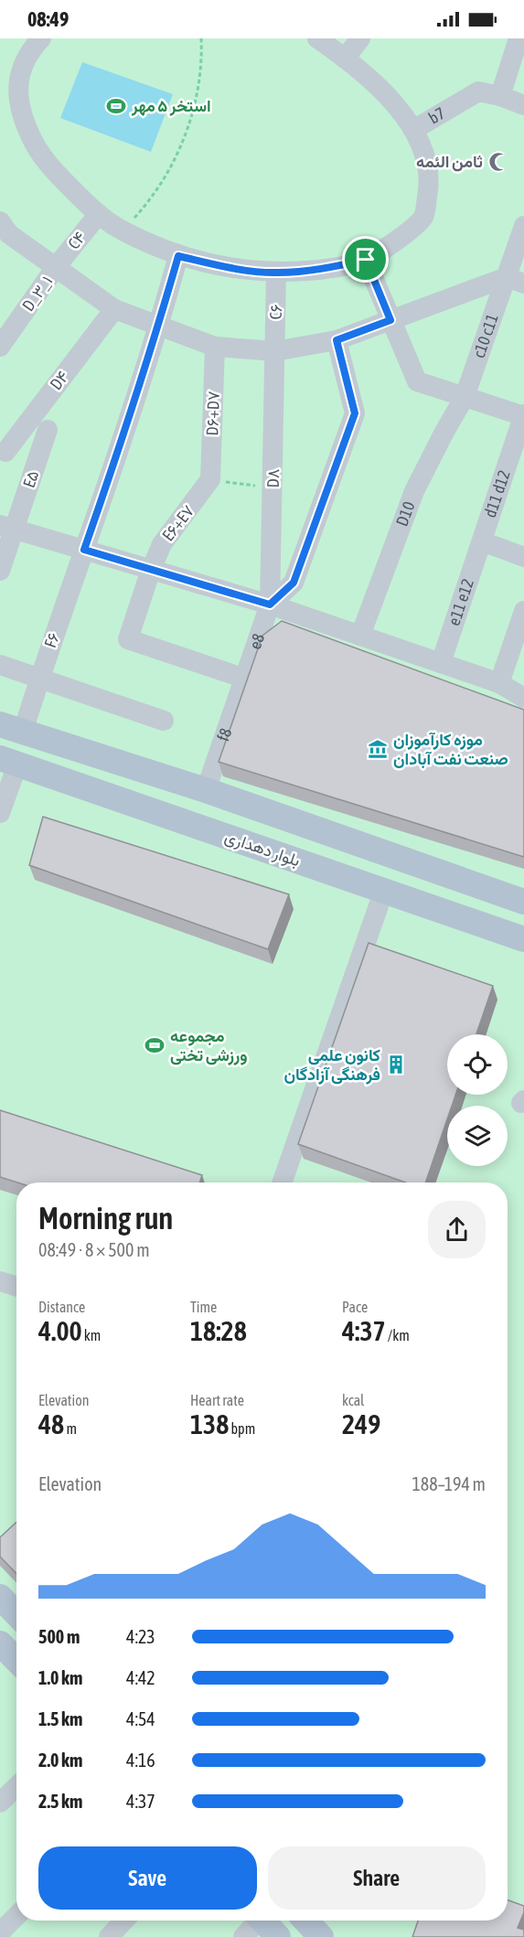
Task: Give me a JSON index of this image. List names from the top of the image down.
{
  "streets": {
    "main road": ["بلوار دهداری"],
    "street": [
      "b7",
      "C۴",
      "D_۳_۱",
      "C۶",
      "c10 c11",
      "D۴",
      "D۶+D۷",
      "D۸",
      "E۵",
      "d11 d12",
      "D10",
      "E۶+E۷",
      "e11 e12",
      "F۶",
      "e8",
      "f8"
    ]
  },
  "crossings": [
    ["C۴", "D_۳_۱"],
    ["C۶", "D۸"],
    ["c10 c11", "D10"],
    ["D۶+D۷", "E۶+E۷"],
    ["D۸", "e8"],
    ["d11 d12", "e11 e12"],
    ["E۶+E۷", "e8"],
    ["E۶+E۷", "f8"],
    ["e8", "f8"]
  ],
  "places": {
    "sports": ["استخر ۵ مهر", "مجموعه ورزشی تختی"],
    "mosque": ["ثامن الئمه"],
    "museum": ["موزه کارآموزان صنعت نفت آبادان"],
    "building": ["کانون علمی فرهنگی آزادگان"]
  },
  "page": {
    "status": "08:49",
    "heading": ["Morning run", "08:49 · 8 × 500 m"],
    "stats": [
      ["Distance", "4.00 km"],
      ["Time", "18:28"],
      ["Pace", "4:37 /km"],
      ["Elevation", "48 m"],
      ["Heart rate", "138 bpm"],
      ["kcal", "249"]
    ],
    "chart": ["Elevation", "188–194 m"],
    "list": [
      {
        "name": "500 m",
        "note": "4:23"
      },
      {
        "name": "1.0 km",
        "note": "4:42"
      },
      {
        "name": "1.5 km",
        "note": "4:54"
      },
      {
        "name": "2.0 km",
        "note": "4:16"
      },
      {
        "name": "2.5 km",
        "note": "4:37"
      }
    ],
    "buttons": ["Save", "Share"]
  }
}
